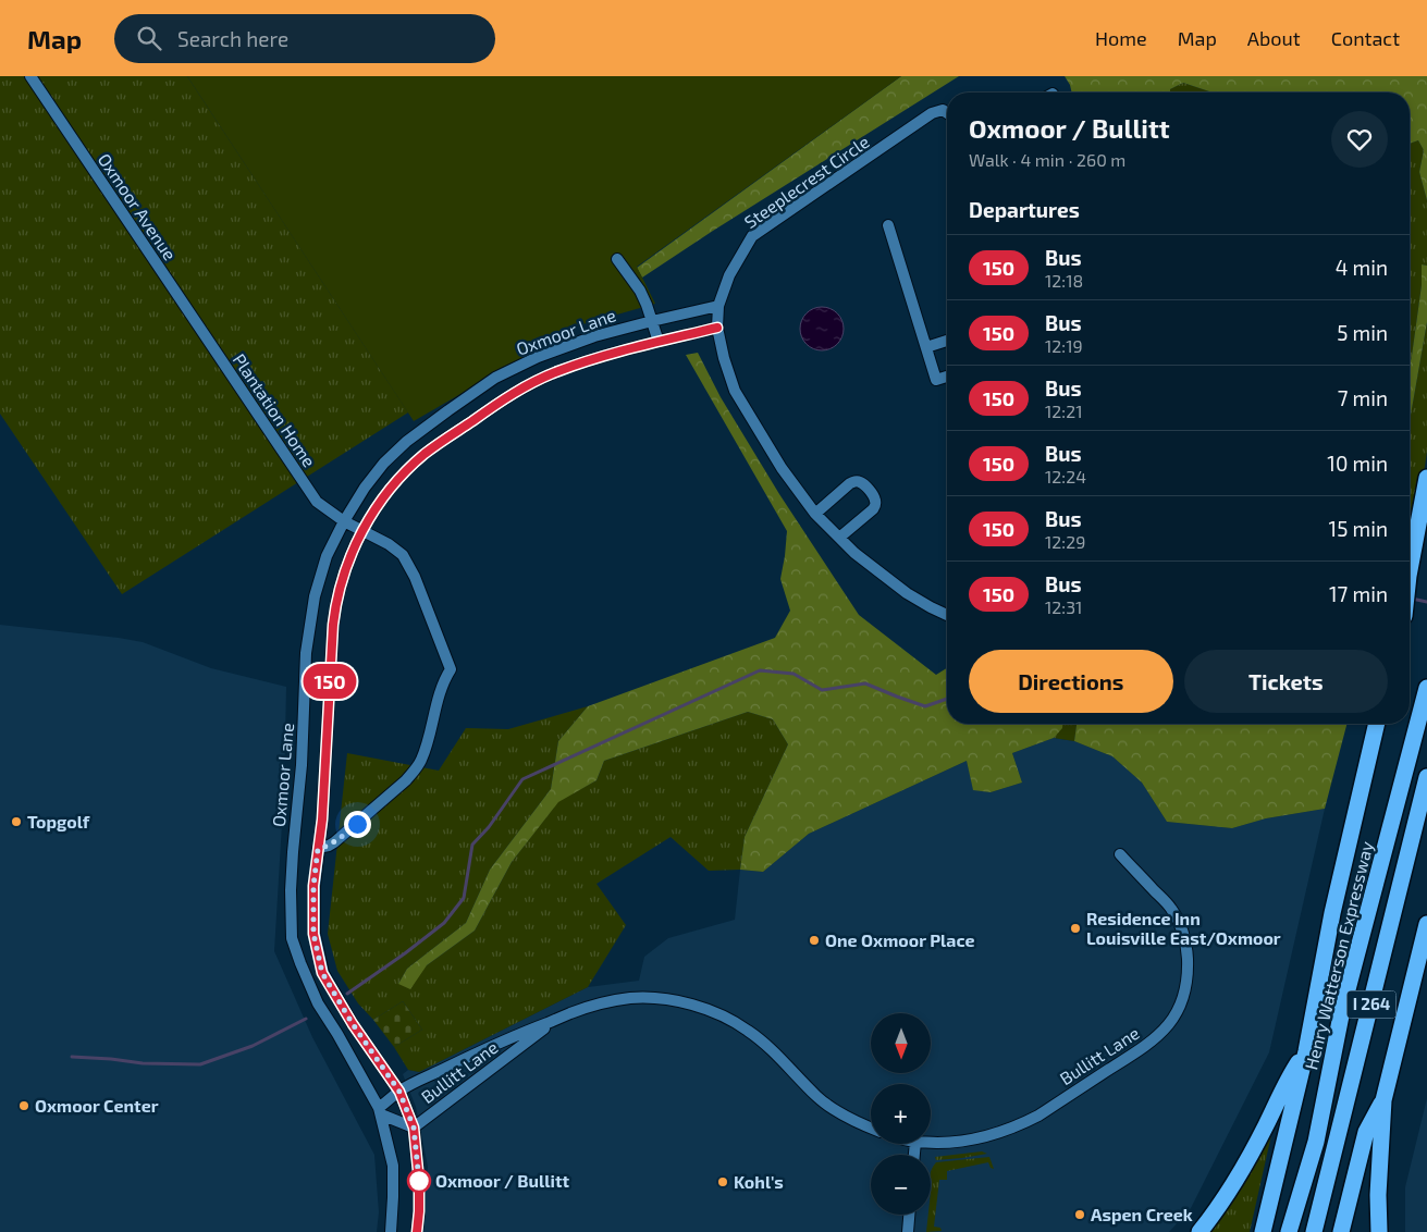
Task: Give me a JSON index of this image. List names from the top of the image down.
{
  "streets": {
    "highway": ["Henry Watterson Expressway", "I 264"],
    "street": [
      "Steeplecrest Circle",
      "Oxmoor Avenue",
      "Oxmoor Lane",
      "Plantation Home",
      "Bullitt Lane"
    ]
  },
  "crossings": [
    ["Steeplecrest Circle", "Oxmoor Lane"],
    ["Oxmoor Avenue", "Plantation Home"],
    ["Oxmoor Lane", "Plantation Home"],
    ["Oxmoor Lane", "Bullitt Lane"]
  ],
  "places": [
    "Topgolf",
    "Residence Inn Louisville East/Oxmoor",
    "One Oxmoor Place",
    "Oxmoor Center",
    "Oxmoor / Bullitt",
    "Kohl's",
    "Aspen Creek"
  ],
  "lines": ["bus line 150"],
  "north": "bottom",
  "page": {
    "header": "Map",
    "search": "Search here",
    "nav": [
      "Home",
      "Map",
      "About",
      "Contact"
    ],
    "on_map": "150",
    "heading": [
      ["Oxmoor / Bullitt", "Walk · 4 min · 260 m"],
      "Departures"
    ],
    "list": [
      {
        "mark": "150",
        "name": "Bus",
        "note": "12:18",
        "value": "4 min"
      },
      {
        "mark": "150",
        "name": "Bus",
        "note": "12:19",
        "value": "5 min"
      },
      {
        "mark": "150",
        "name": "Bus",
        "note": "12:21",
        "value": "7 min"
      },
      {
        "mark": "150",
        "name": "Bus",
        "note": "12:24",
        "value": "10 min"
      },
      {
        "mark": "150",
        "name": "Bus",
        "note": "12:29",
        "value": "15 min"
      },
      {
        "mark": "150",
        "name": "Bus",
        "note": "12:31",
        "value": "17 min"
      }
    ],
    "buttons": ["Directions", "Tickets"],
    "map_buttons": ["+", "−"]
  }
}
